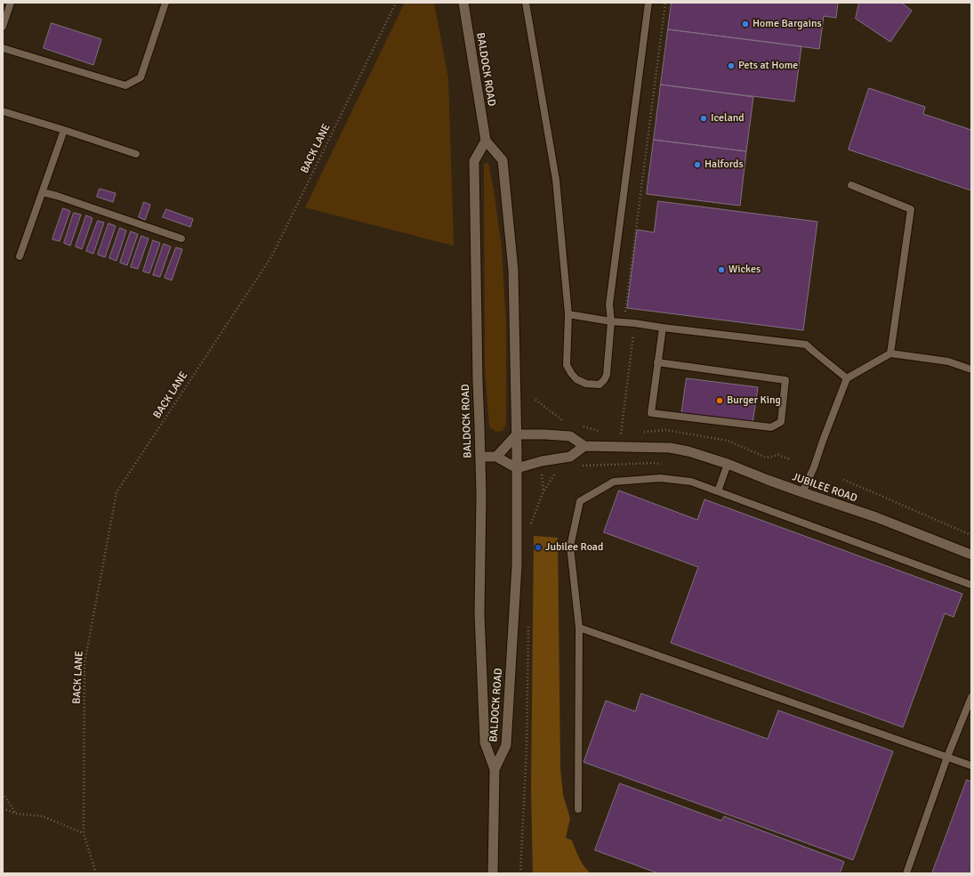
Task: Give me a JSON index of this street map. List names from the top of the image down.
{
  "streets": {
    "main road": ["BALDOCK ROAD", "JUBILEE ROAD"],
    "path": ["BACK LANE"]
  },
  "places": [
    "Home Bargains",
    "Pets at Home",
    "Iceland",
    "Halfords",
    "Wickes",
    "Burger King",
    "Jubilee Road"
  ]
}
